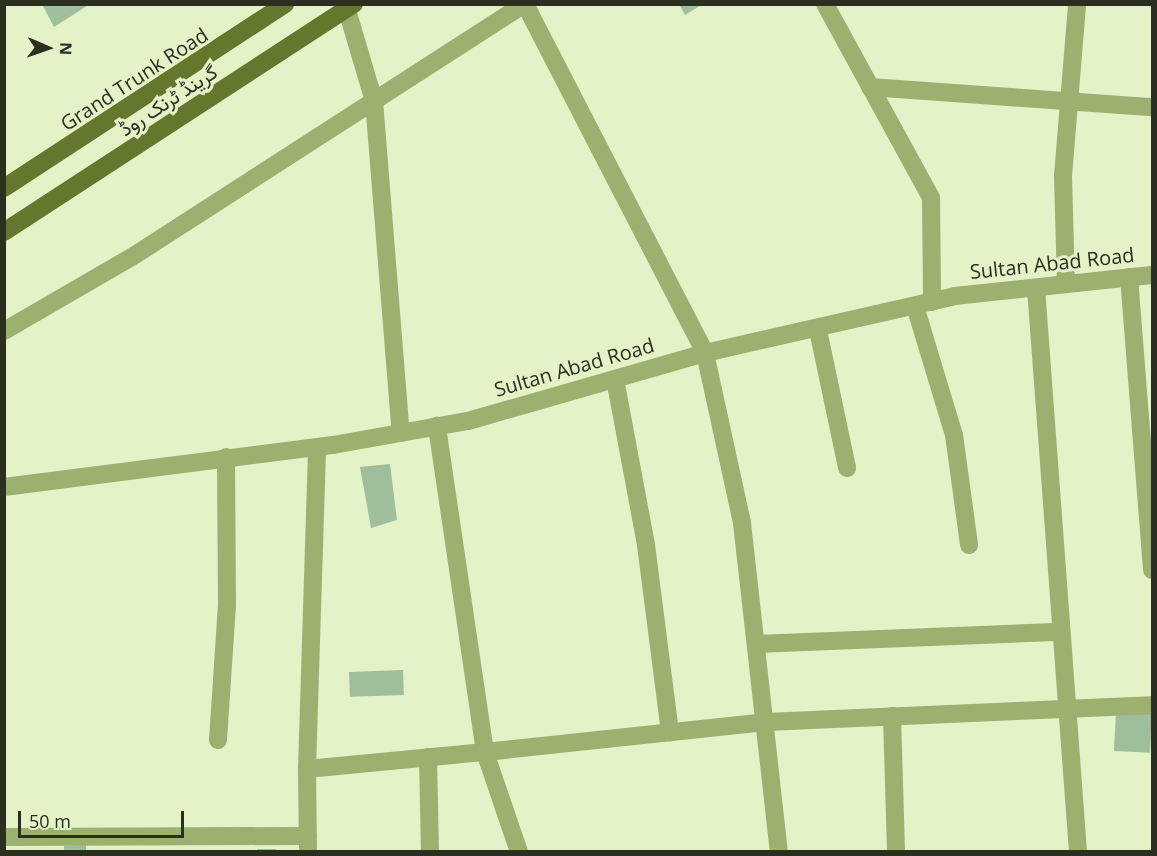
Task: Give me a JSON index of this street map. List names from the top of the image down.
{
  "streets": {
    "main road": ["Grand Trunk Road", "گرینڈ ٹرنک روڈ"],
    "street": ["Sultan Abad Road"]
  },
  "scale_bar": "50 m",
  "north": "right"
}
